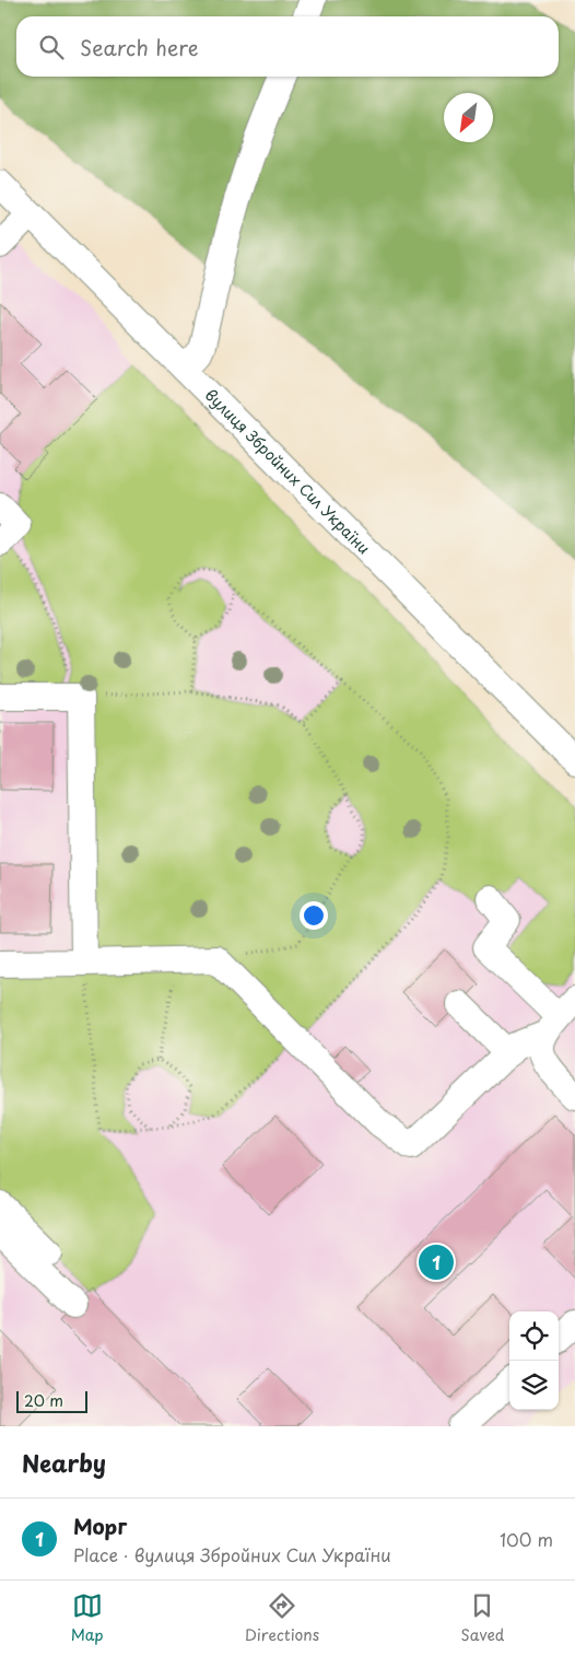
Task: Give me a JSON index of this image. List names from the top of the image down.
{
  "streets": {
    "street": ["вулиця Збройних Сил України"]
  },
  "scale_bar": "20 m",
  "north": "bottom left",
  "page": {
    "search": "Search here",
    "pins": "1",
    "scale": "20 m",
    "heading": "Nearby",
    "list": [
      {
        "mark": "1",
        "name": "Морг",
        "note": "Place · вулиця Збройних Сил України",
        "value": "100 m"
      }
    ],
    "nav": ["Map", "Directions", "Saved"]
  }
}
